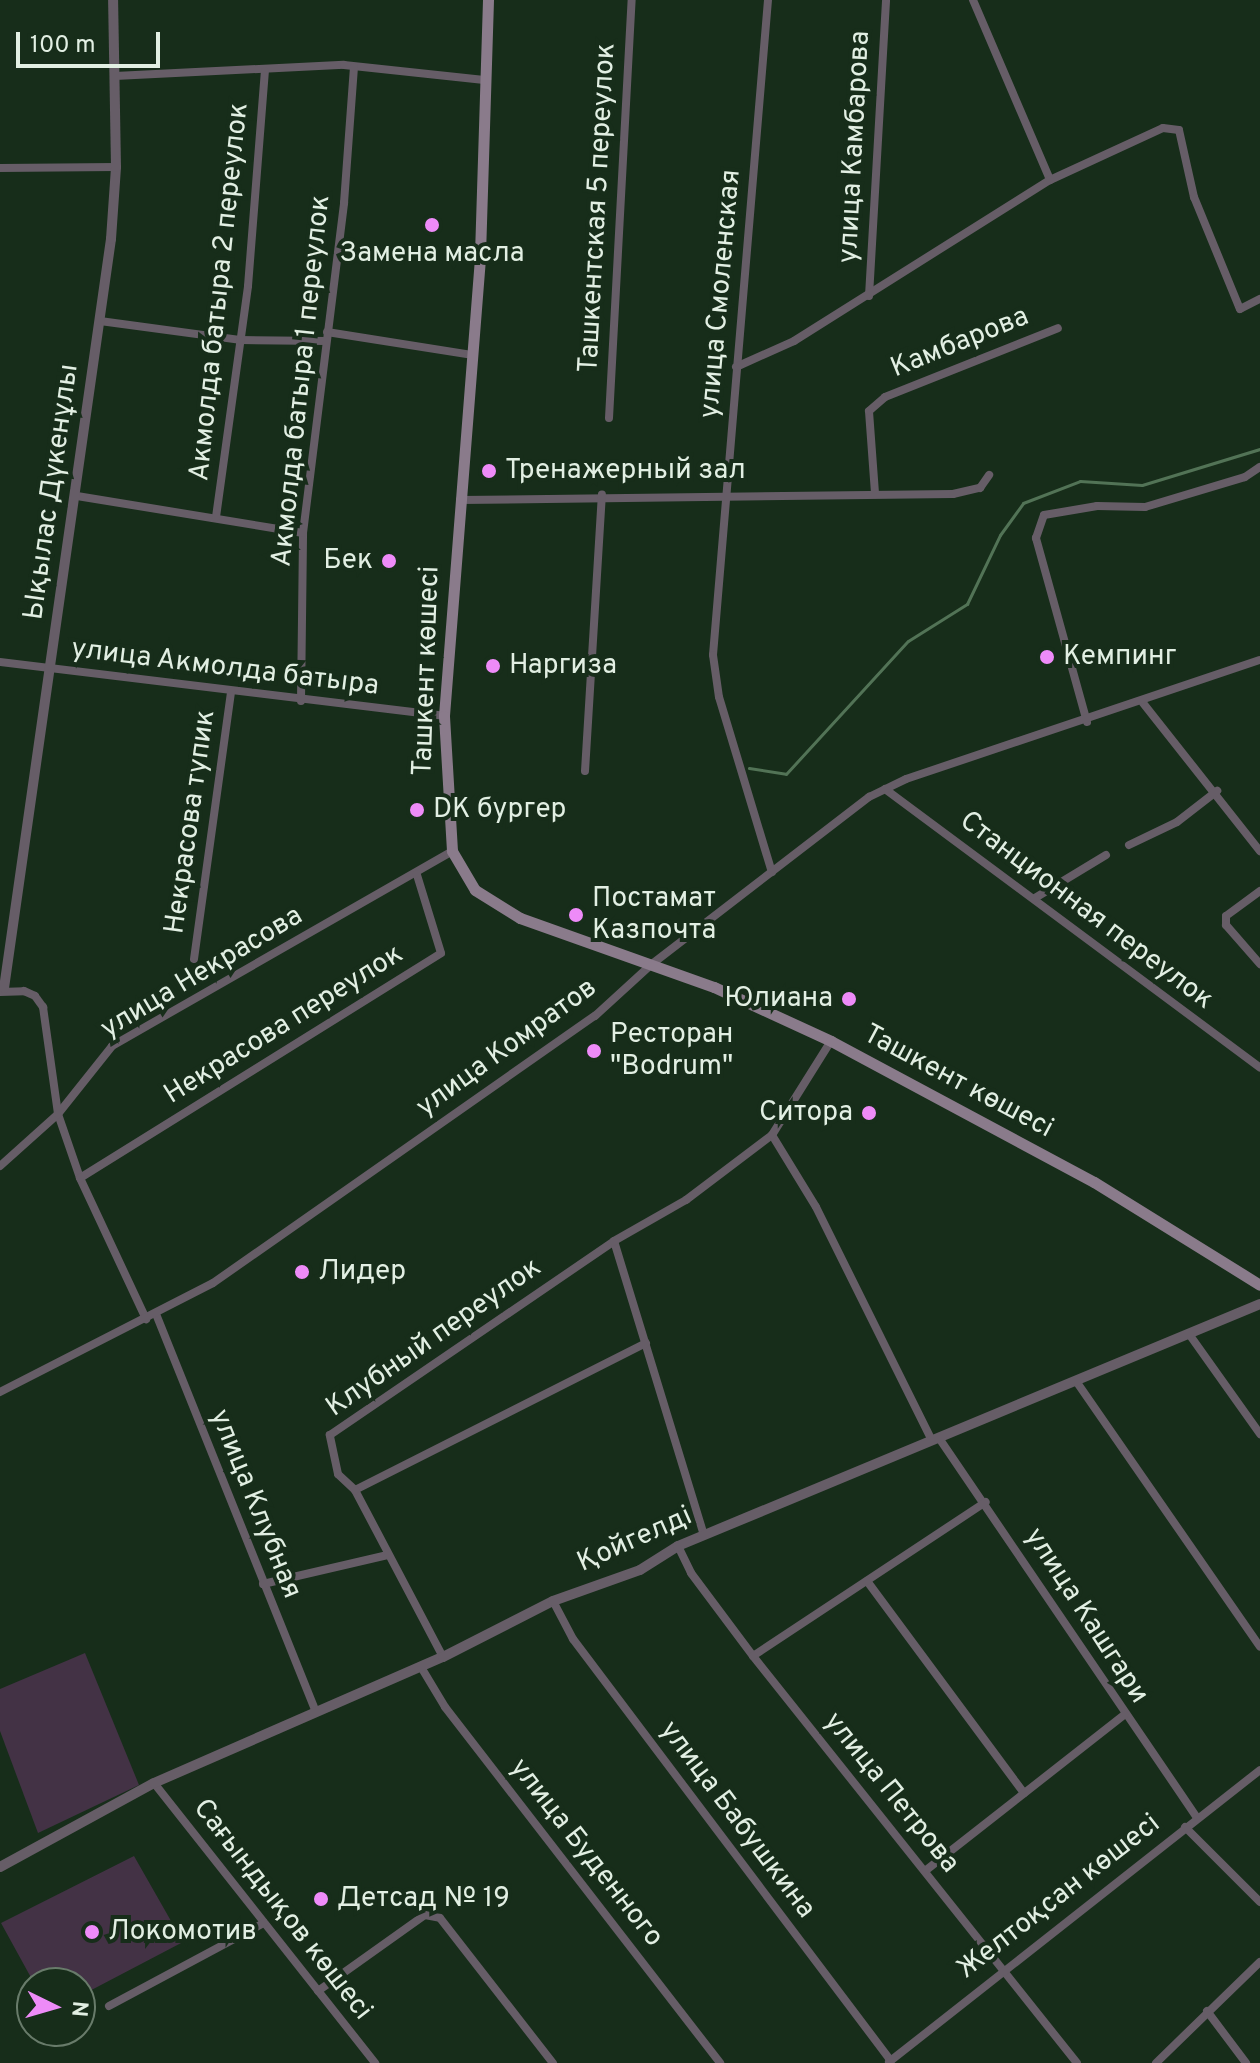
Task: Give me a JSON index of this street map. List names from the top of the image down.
{
  "streets": {
    "main road": ["Ташкент көшесі"],
    "street": [
      "улица Камбарова",
      "Ташкентская 5 переулок",
      "Акмолда батыра 2 переулок",
      "улица Смоленская",
      "Камбарова",
      "Акмолда батыра 1 переулок",
      "Ықылас Дүкенұлы",
      "улица Акмолда батыра",
      "Некрасова тупик",
      "Станционная переулок",
      "улица Некрасова",
      "Некрасова переулок",
      "улица Комратов",
      "Клубный переулок",
      "улица Клубная",
      "Қойгелді",
      "улица Кашгари",
      "улица Петрова",
      "улица Бабушкина",
      "улица Буденного",
      "Желтоқсан көшесі",
      "Сағындықов көшесі"
    ]
  },
  "crossings": [
    ["улица Смоленская", "улица Комратов"],
    ["Акмолда батыра 1 переулок", "улица Акмолда батыра"],
    ["Ықылас Дүкенұлы", "улица Акмолда батыра"],
    ["улица Акмолда батыра", "Ташкент көшесі"],
    ["улица Акмолда батыра", "Некрасова тупик"],
    ["Ташкент көшесі", "улица Некрасова"],
    ["Ташкент көшесі", "улица Комратов"],
    ["Ташкент көшесі", "Клубный переулок"],
    ["Станционная переулок", "улица Комратов"],
    ["улица Некрасова", "Некрасова переулок"],
    ["улица Комратов", "улица Клубная"],
    ["Клубный переулок", "Қойгелді"],
    ["Клубный переулок", "улица Кашгари"],
    ["улица Клубная", "Қойгелді"],
    ["Қойгелді", "улица Кашгари"],
    ["Қойгелді", "улица Петрова"],
    ["Қойгелді", "улица Бабушкина"],
    ["Қойгелді", "улица Буденного"],
    ["Қойгелді", "Сағындықов көшесі"],
    ["улица Кашгари", "Желтоқсан көшесі"],
    ["улица Петрова", "Желтоқсан көшесі"],
    ["улица Бабушкина", "Желтоқсан көшесі"]
  ],
  "places": [
    "Замена масла",
    "Тренажерный зал",
    "Бек",
    "Кемпинг",
    "Наргиза",
    "DK бургер",
    "Постамат Казпочта",
    "Юлиана",
    "Ресторан \"Bodrum\"",
    "Ситора",
    "Лидер",
    "Детсад № 19",
    "Локомотив"
  ],
  "scale_bar": "100 m",
  "north": "right"
}
